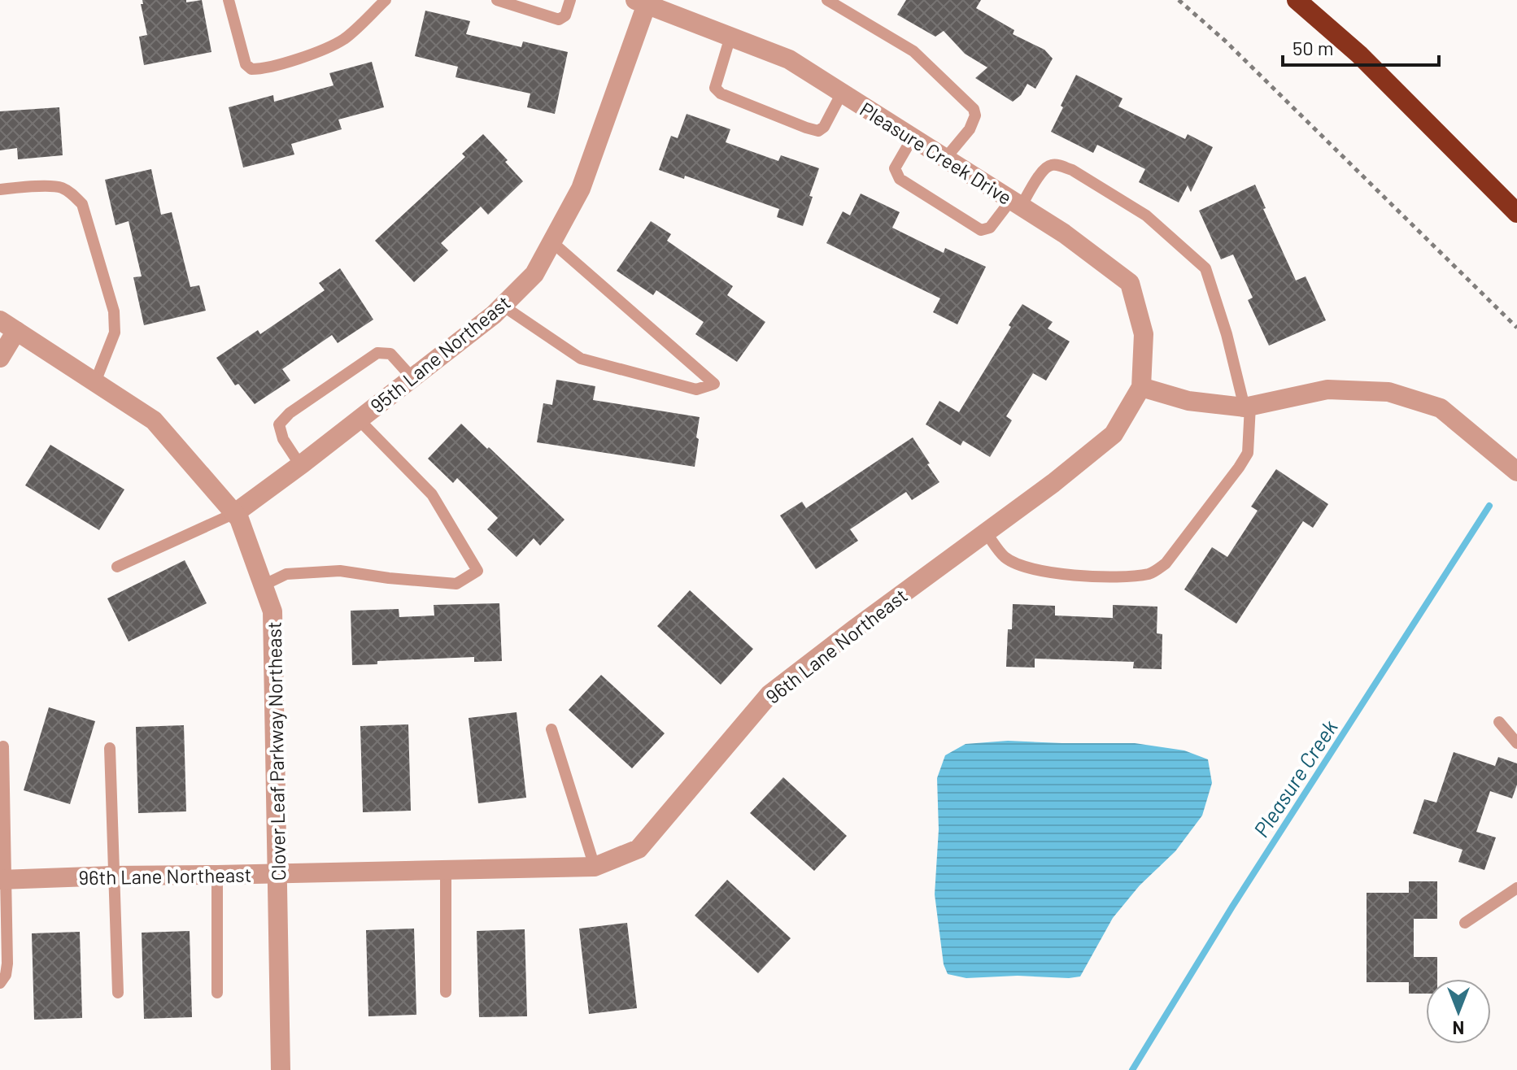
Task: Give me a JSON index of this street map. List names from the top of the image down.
{
  "streets": {
    "street": [
      "Pleasure Creek Drive",
      "95th Lane Northeast",
      "96th Lane Northeast",
      "Clover Leaf Parkway Northeast"
    ]
  },
  "crossings": [
    ["Pleasure Creek Drive", "95th Lane Northeast"],
    ["Pleasure Creek Drive", "96th Lane Northeast"],
    ["95th Lane Northeast", "Clover Leaf Parkway Northeast"],
    ["96th Lane Northeast", "Clover Leaf Parkway Northeast"]
  ],
  "water": ["Pleasure Creek"],
  "scale_bar": "50 m",
  "north": "bottom"
}
